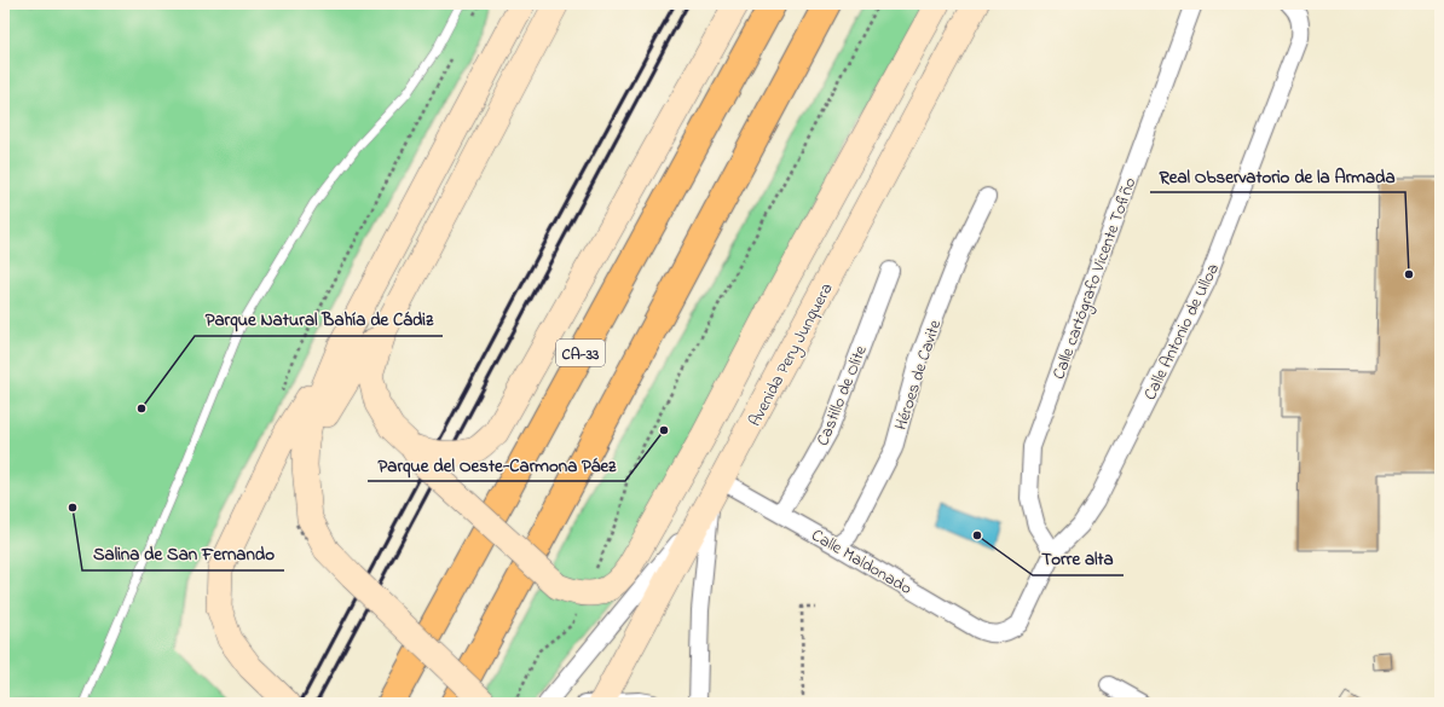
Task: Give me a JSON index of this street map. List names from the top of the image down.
{
  "streets": {
    "highway": ["CA-33"],
    "street": [
      "Calle cartógrafo Vicente Tofiño",
      "Calle Antonio de Ulloa",
      "Avenida Pery Junquera",
      "Héroes de Cavite",
      "Castillo de Olite",
      "Calle Maldonado"
    ]
  },
  "crossings": [
    ["Calle cartógrafo Vicente Tofiño", "Calle Antonio de Ulloa"],
    ["Calle Antonio de Ulloa", "Calle Maldonado"],
    ["Avenida Pery Junquera", "Calle Maldonado"],
    ["Héroes de Cavite", "Calle Maldonado"],
    ["Castillo de Olite", "Calle Maldonado"]
  ],
  "places": [
    "Real Observatorio de la Armada",
    "Parque Natural Bahía de Cádiz",
    "Parque del Oeste-Carmona Páez",
    "Salina de San Fernando",
    "Torre alta"
  ]
}
